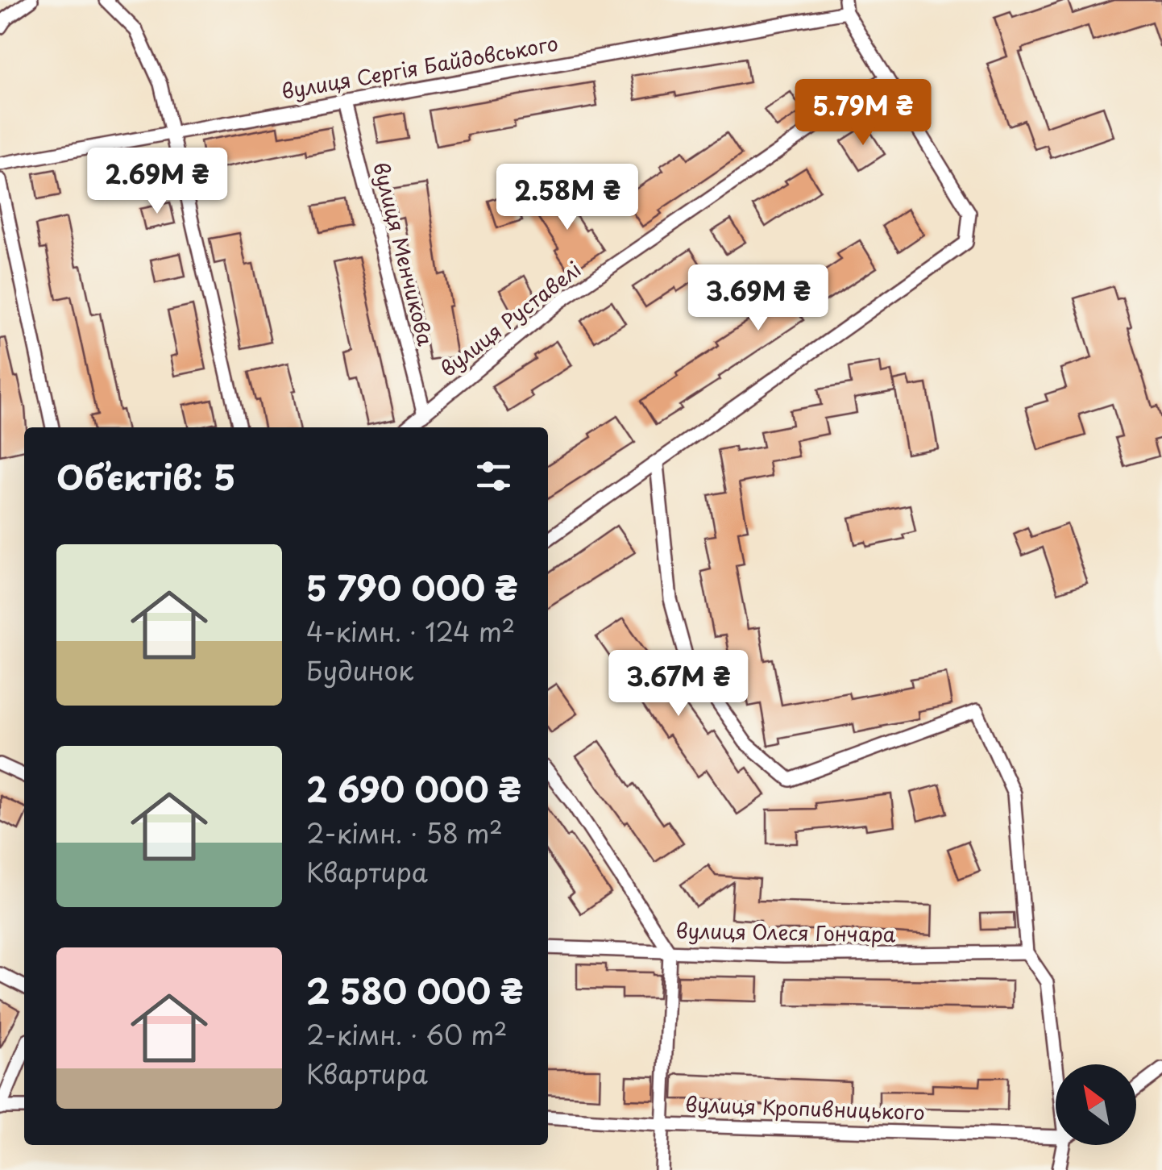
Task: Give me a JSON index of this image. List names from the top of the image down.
{
  "streets": {
    "street": [
      "вулиця Сергія Байдовського",
      "вулиця Менчикова",
      "вулиця Руставелі",
      "вулиця Олеся Гончара",
      "вулиця Кропивницького"
    ]
  },
  "crossings": [
    ["вулиця Сергія Байдовського", "вулиця Менчикова"],
    ["вулиця Менчикова", "вулиця Руставелі"]
  ],
  "north": "top left",
  "page": {
    "price": [
      "5.79M ₴",
      "2.69M ₴",
      "2.58M ₴",
      "3.69M ₴",
      "3.67M ₴"
    ],
    "heading": "Об’єктів: 5",
    "list": [
      {
        "name": "5 790 000 ₴",
        "note": "4-кімн. · 124 m² · Будинок"
      },
      {
        "name": "2 690 000 ₴",
        "note": "2-кімн. · 58 m² · Квартира"
      },
      {
        "name": "2 580 000 ₴",
        "note": "2-кімн. · 60 m² · Квартира"
      }
    ]
  }
}
